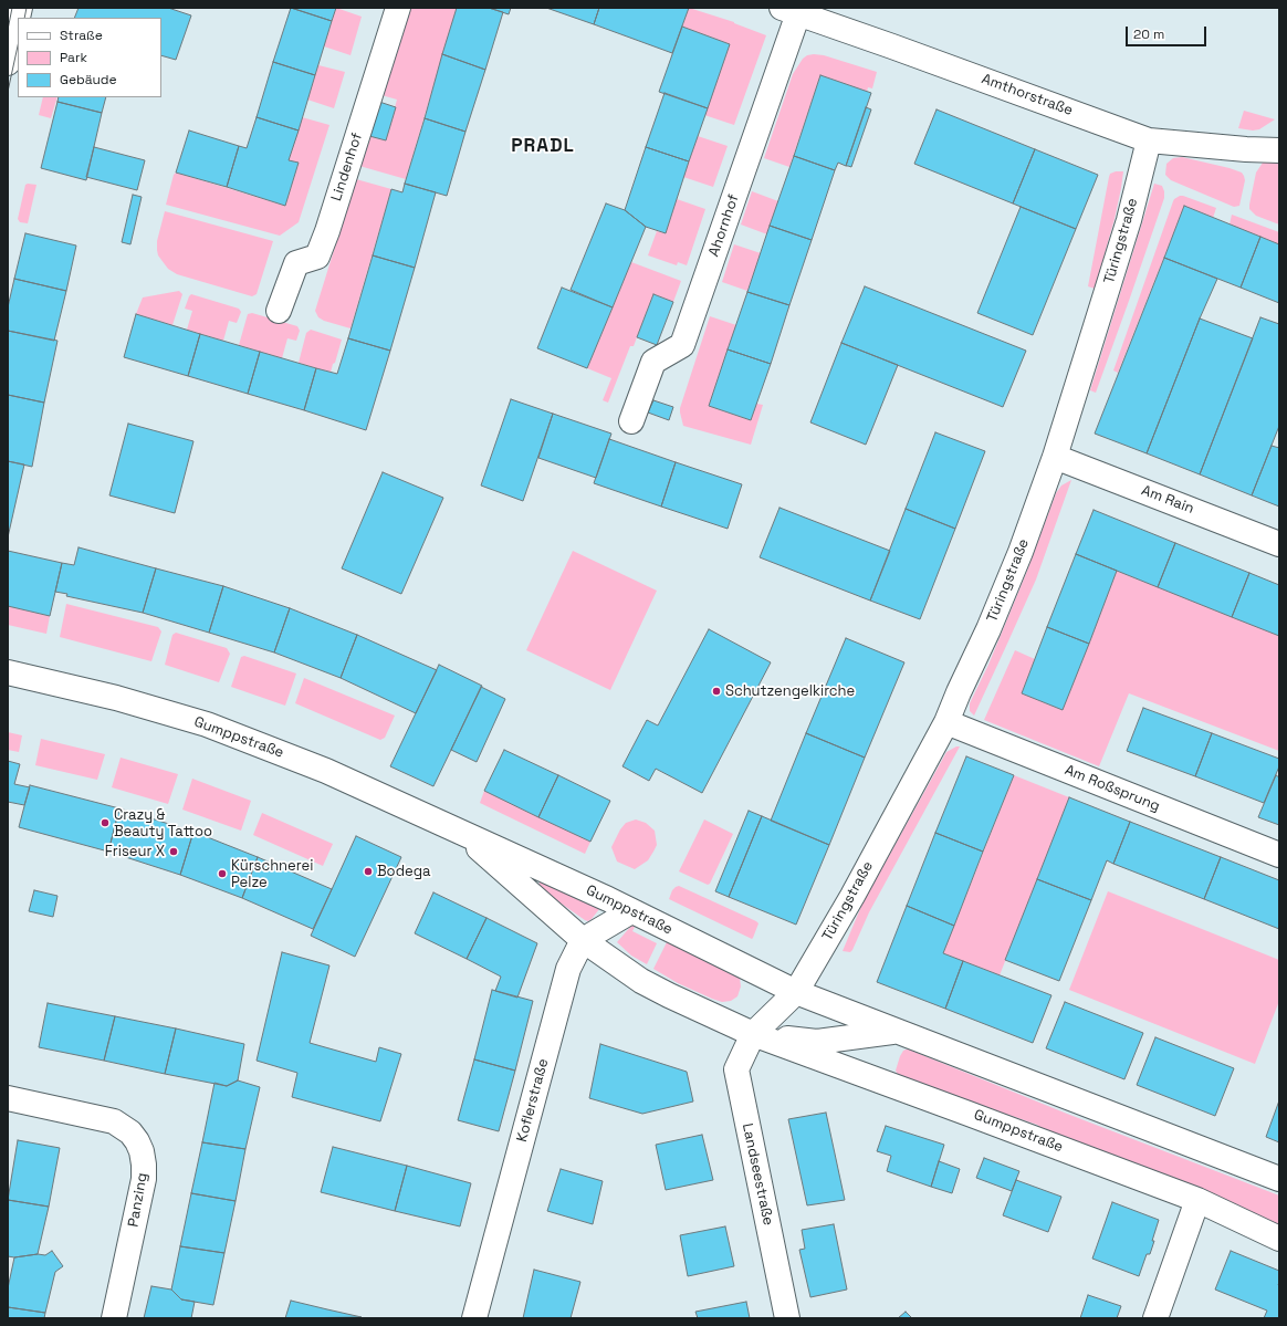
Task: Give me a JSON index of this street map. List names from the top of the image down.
{
  "streets": {
    "street": [
      "Amthorstraße",
      "Lindenhof",
      "Ahornhof",
      "Türingstraße",
      "Am Rain",
      "Gumppstraße",
      "Am Roßsprung",
      "Koflerstraße",
      "Landseestraße",
      "Panzing"
    ]
  },
  "crossings": [
    ["Amthorstraße", "Ahornhof"],
    ["Amthorstraße", "Türingstraße"],
    ["Türingstraße", "Am Rain"],
    ["Türingstraße", "Gumppstraße"],
    ["Türingstraße", "Am Roßsprung"],
    ["Gumppstraße", "Koflerstraße"],
    ["Gumppstraße", "Landseestraße"]
  ],
  "districts": ["PRADL"],
  "places": [
    "Schutzengelkirche",
    "Crazy & Beauty Tattoo",
    "Friseur X",
    "Bodega",
    "Kürschnerei Pelze"
  ],
  "legend": ["Straße", "Park", "Gebäude"],
  "scale_bar": "20 m"
}
